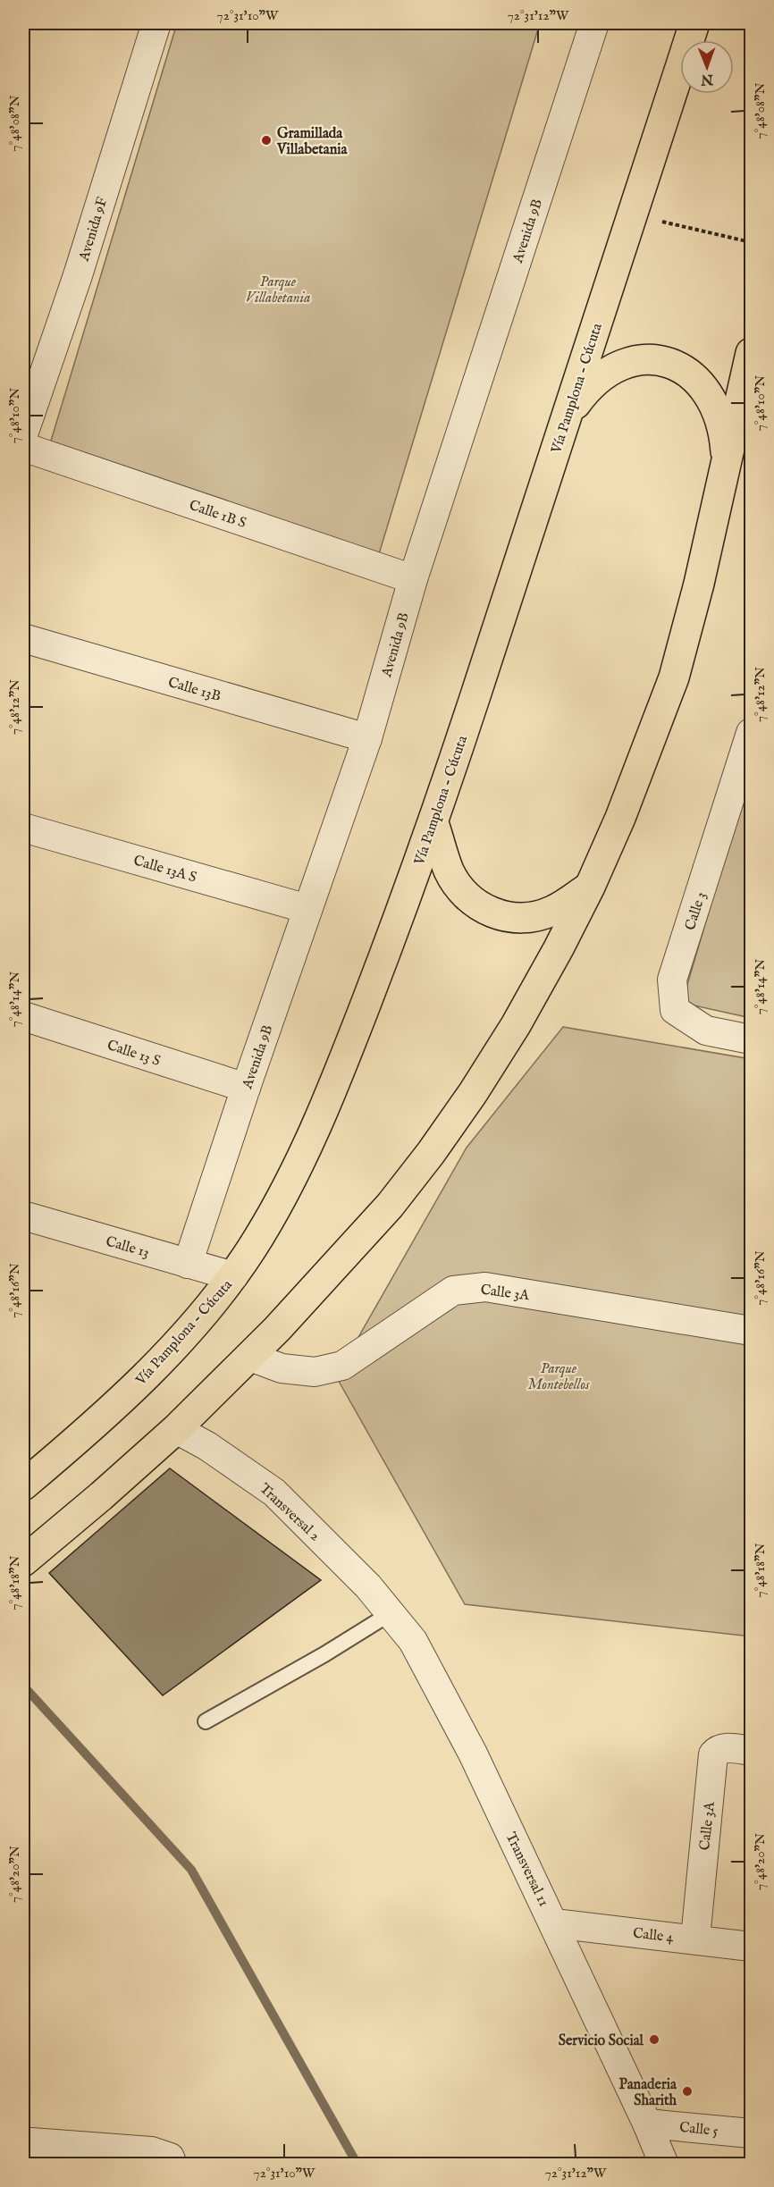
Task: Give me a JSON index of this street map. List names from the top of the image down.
{
  "streets": {
    "highway": ["Vía Pamplona - Cúcuta"],
    "street": [
      "Avenida 9F",
      "Avenida 9B",
      "Calle 1B S",
      "Calle 13B",
      "Calle 13A S",
      "Calle 3",
      "Calle 13 S",
      "Calle 13",
      "Calle 3A",
      "Transversal 2",
      "Transversal 11",
      "Calle 4",
      "Calle 5"
    ]
  },
  "crossings": [
    ["Avenida 9B", "Calle 1B S"],
    ["Avenida 9B", "Calle 13B"],
    ["Avenida 9B", "Calle 13A S"],
    ["Avenida 9B", "Calle 13 S"],
    ["Avenida 9B", "Calle 13"],
    ["Vía Pamplona - Cúcuta", "Calle 13"],
    ["Calle 3A", "Calle 4"],
    ["Transversal 2", "Transversal 11"],
    ["Transversal 11", "Calle 4"],
    ["Transversal 11", "Calle 5"]
  ],
  "parks": ["Parque Villabetania", "Parque Montebellos"],
  "places": ["Gramillada Villabetania", "Servicio Social", "Panaderia Sharith"],
  "north": "bottom",
  "coordinates": [
    "72°31'10\"W",
    "72°31'12\"W",
    "7°48'08\"N",
    "7°48'10\"N",
    "7°48'12\"N",
    "7°48'14\"N",
    "7°48'16\"N",
    "7°48'18\"N",
    "7°48'20\"N"
  ]
}
